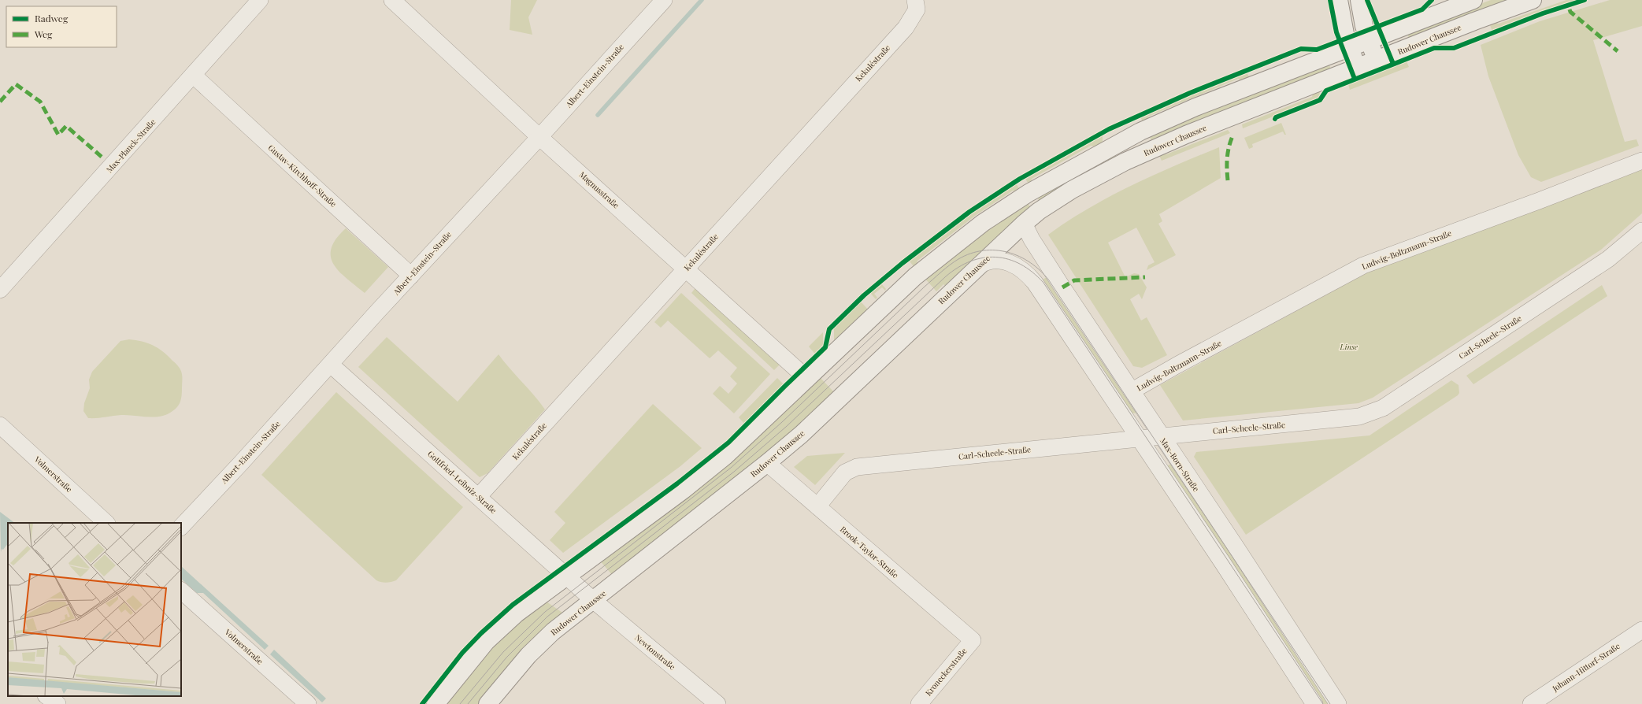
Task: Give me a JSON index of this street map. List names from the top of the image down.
{
  "streets": {
    "main road": ["Rudower Chaussee"],
    "street": [
      "Kekuléstraße",
      "Albert-Einstein-Straße",
      "Max-Planck-Straße",
      "Gustav-Kirchhoff-Straße",
      "Magnusstraße",
      "Ludwig-Boltzmann-Straße",
      "Carl-Scheele-Straße",
      "Max-Born-Straße",
      "Volmerstraße",
      "Gottfried-Leibniz-Straße",
      "Brook-Taylor-Straße",
      "Newtonstraße",
      "Johann-Hittorf-Straße",
      "Kroneckerstraße"
    ]
  },
  "crossings": [
    ["Rudower Chaussee", "Max-Born-Straße"],
    ["Rudower Chaussee", "Gottfried-Leibniz-Straße"],
    ["Rudower Chaussee", "Brook-Taylor-Straße"],
    ["Rudower Chaussee", "Newtonstraße"],
    ["Kekuléstraße", "Magnusstraße"],
    ["Kekuléstraße", "Gottfried-Leibniz-Straße"],
    ["Albert-Einstein-Straße", "Gustav-Kirchhoff-Straße"],
    ["Albert-Einstein-Straße", "Magnusstraße"],
    ["Albert-Einstein-Straße", "Gottfried-Leibniz-Straße"],
    ["Max-Planck-Straße", "Gustav-Kirchhoff-Straße"],
    ["Ludwig-Boltzmann-Straße", "Max-Born-Straße"],
    ["Carl-Scheele-Straße", "Max-Born-Straße"],
    ["Carl-Scheele-Straße", "Brook-Taylor-Straße"],
    ["Gottfried-Leibniz-Straße", "Newtonstraße"],
    ["Brook-Taylor-Straße", "Kroneckerstraße"]
  ],
  "parks": ["Linse"],
  "legend": ["Radweg", "Weg"]
}
